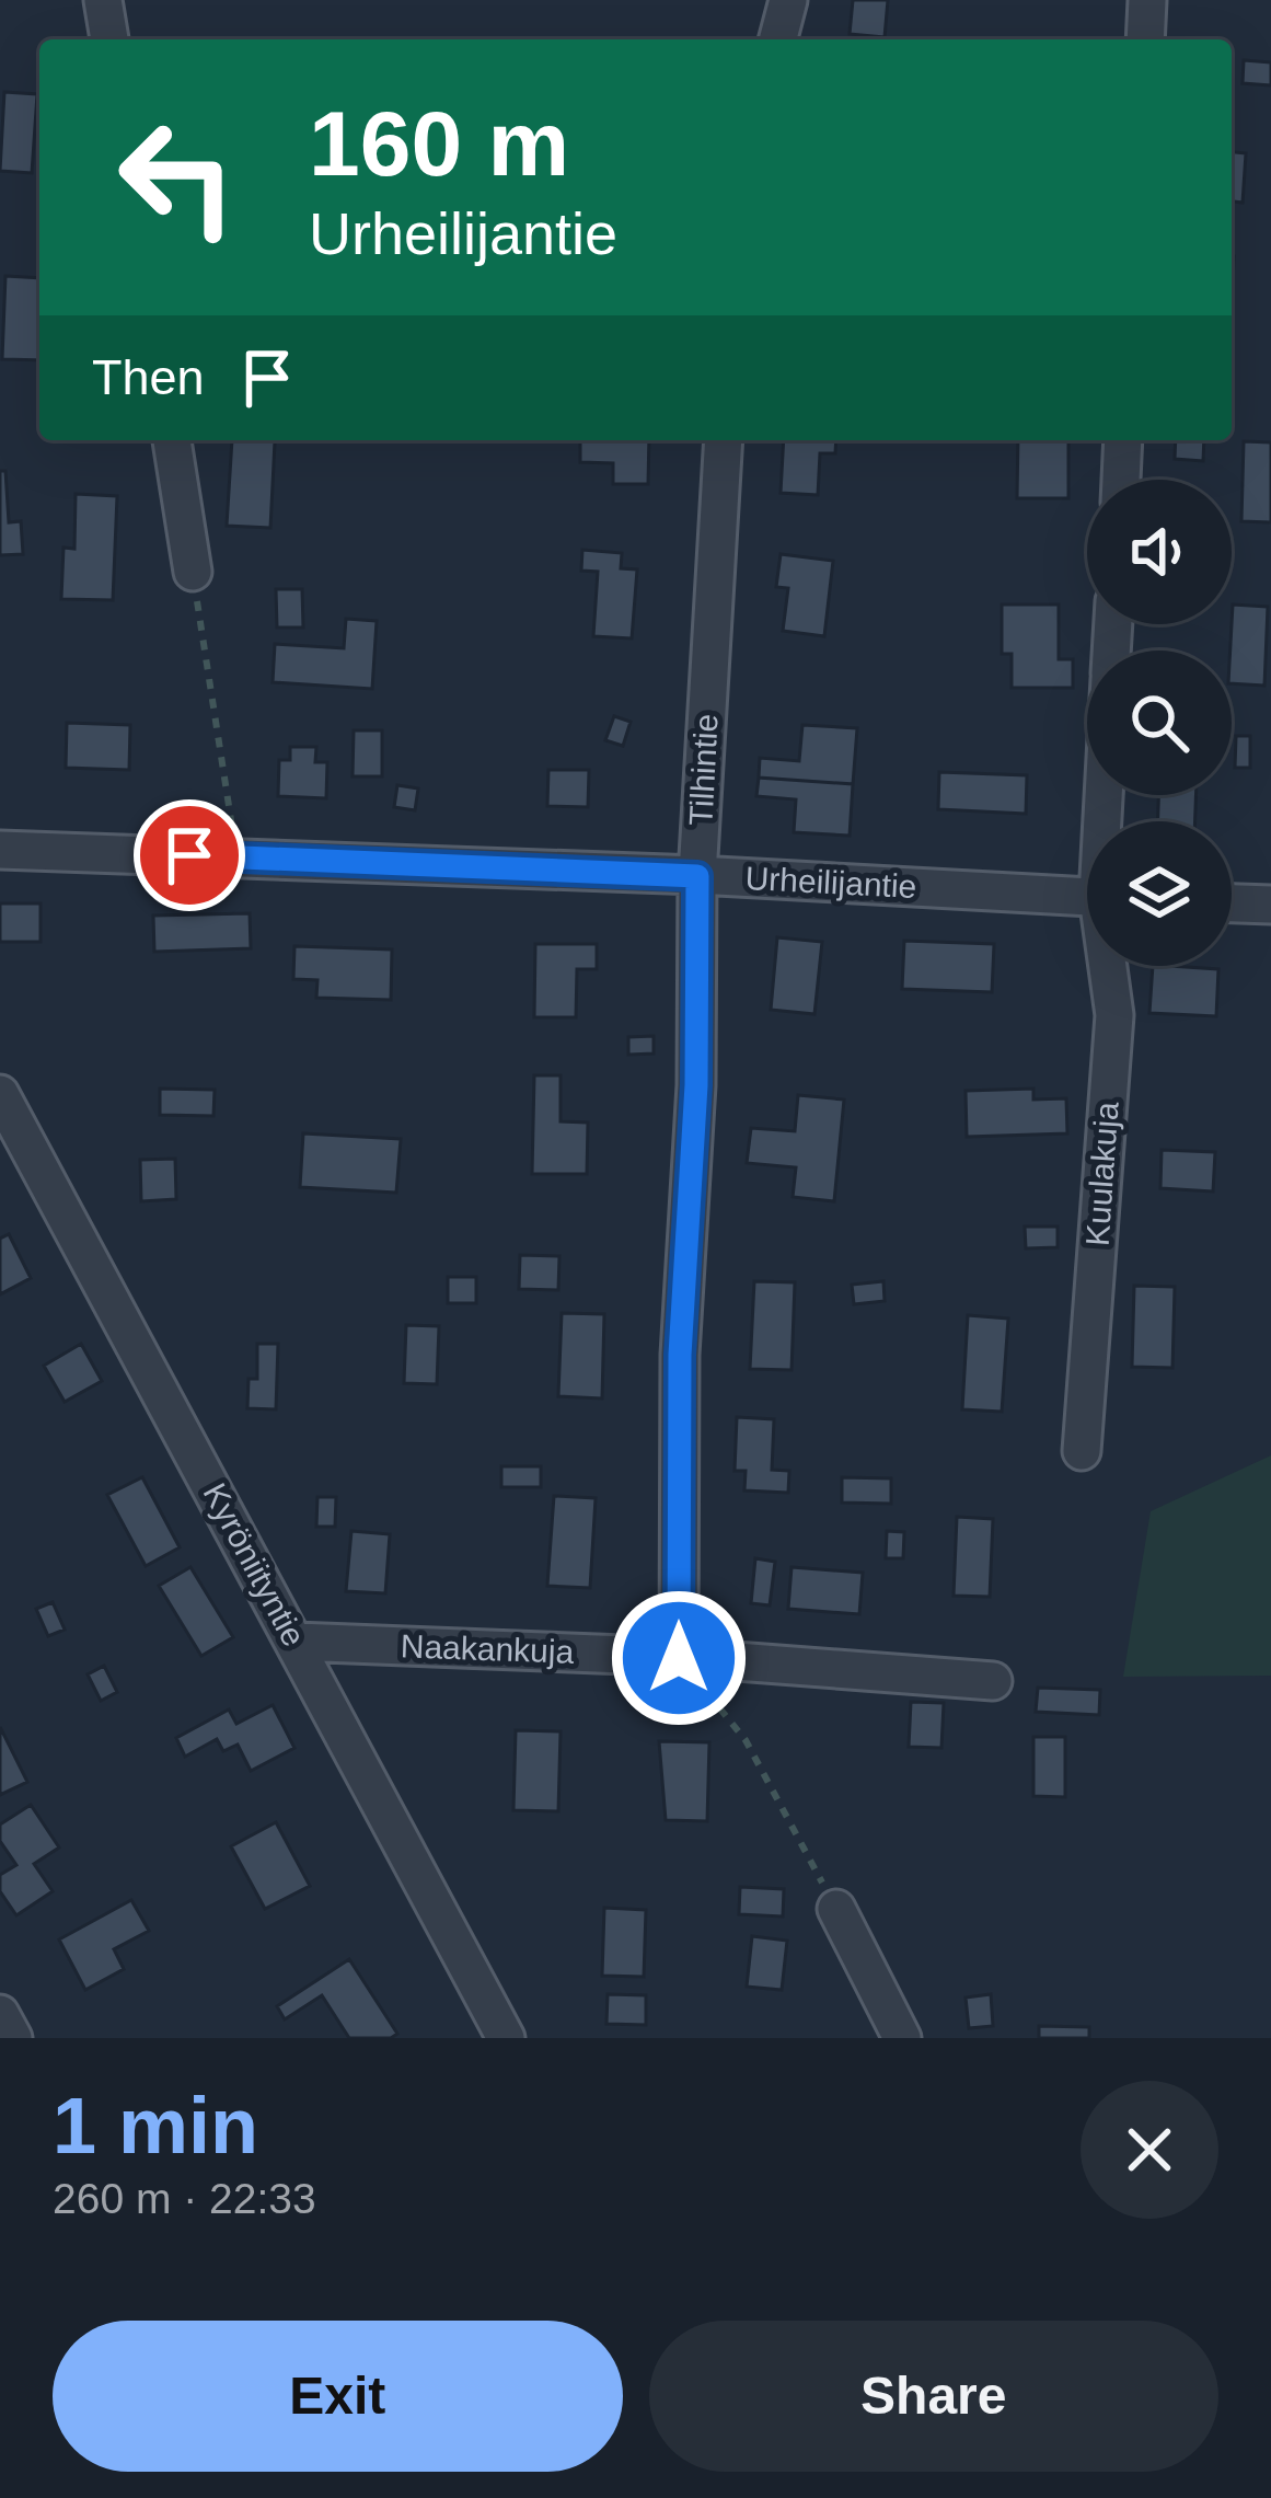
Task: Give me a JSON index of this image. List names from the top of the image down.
{
  "streets": {
    "street": [
      "Tilhintie",
      "Urheilijantie",
      "Kuulakuja",
      "Kyröniityntie",
      "Naakankuja"
    ]
  },
  "crossings": [
    ["Tilhintie", "Urheilijantie"],
    ["Tilhintie", "Naakankuja"],
    ["Kyröniityntie", "Naakankuja"]
  ],
  "page": {
    "turn": ["160 m", "Urheilijantie"],
    "then": "Then",
    "heading": ["1 min", "260 m · 22:33"],
    "buttons": ["Exit", "Share"]
  }
}
